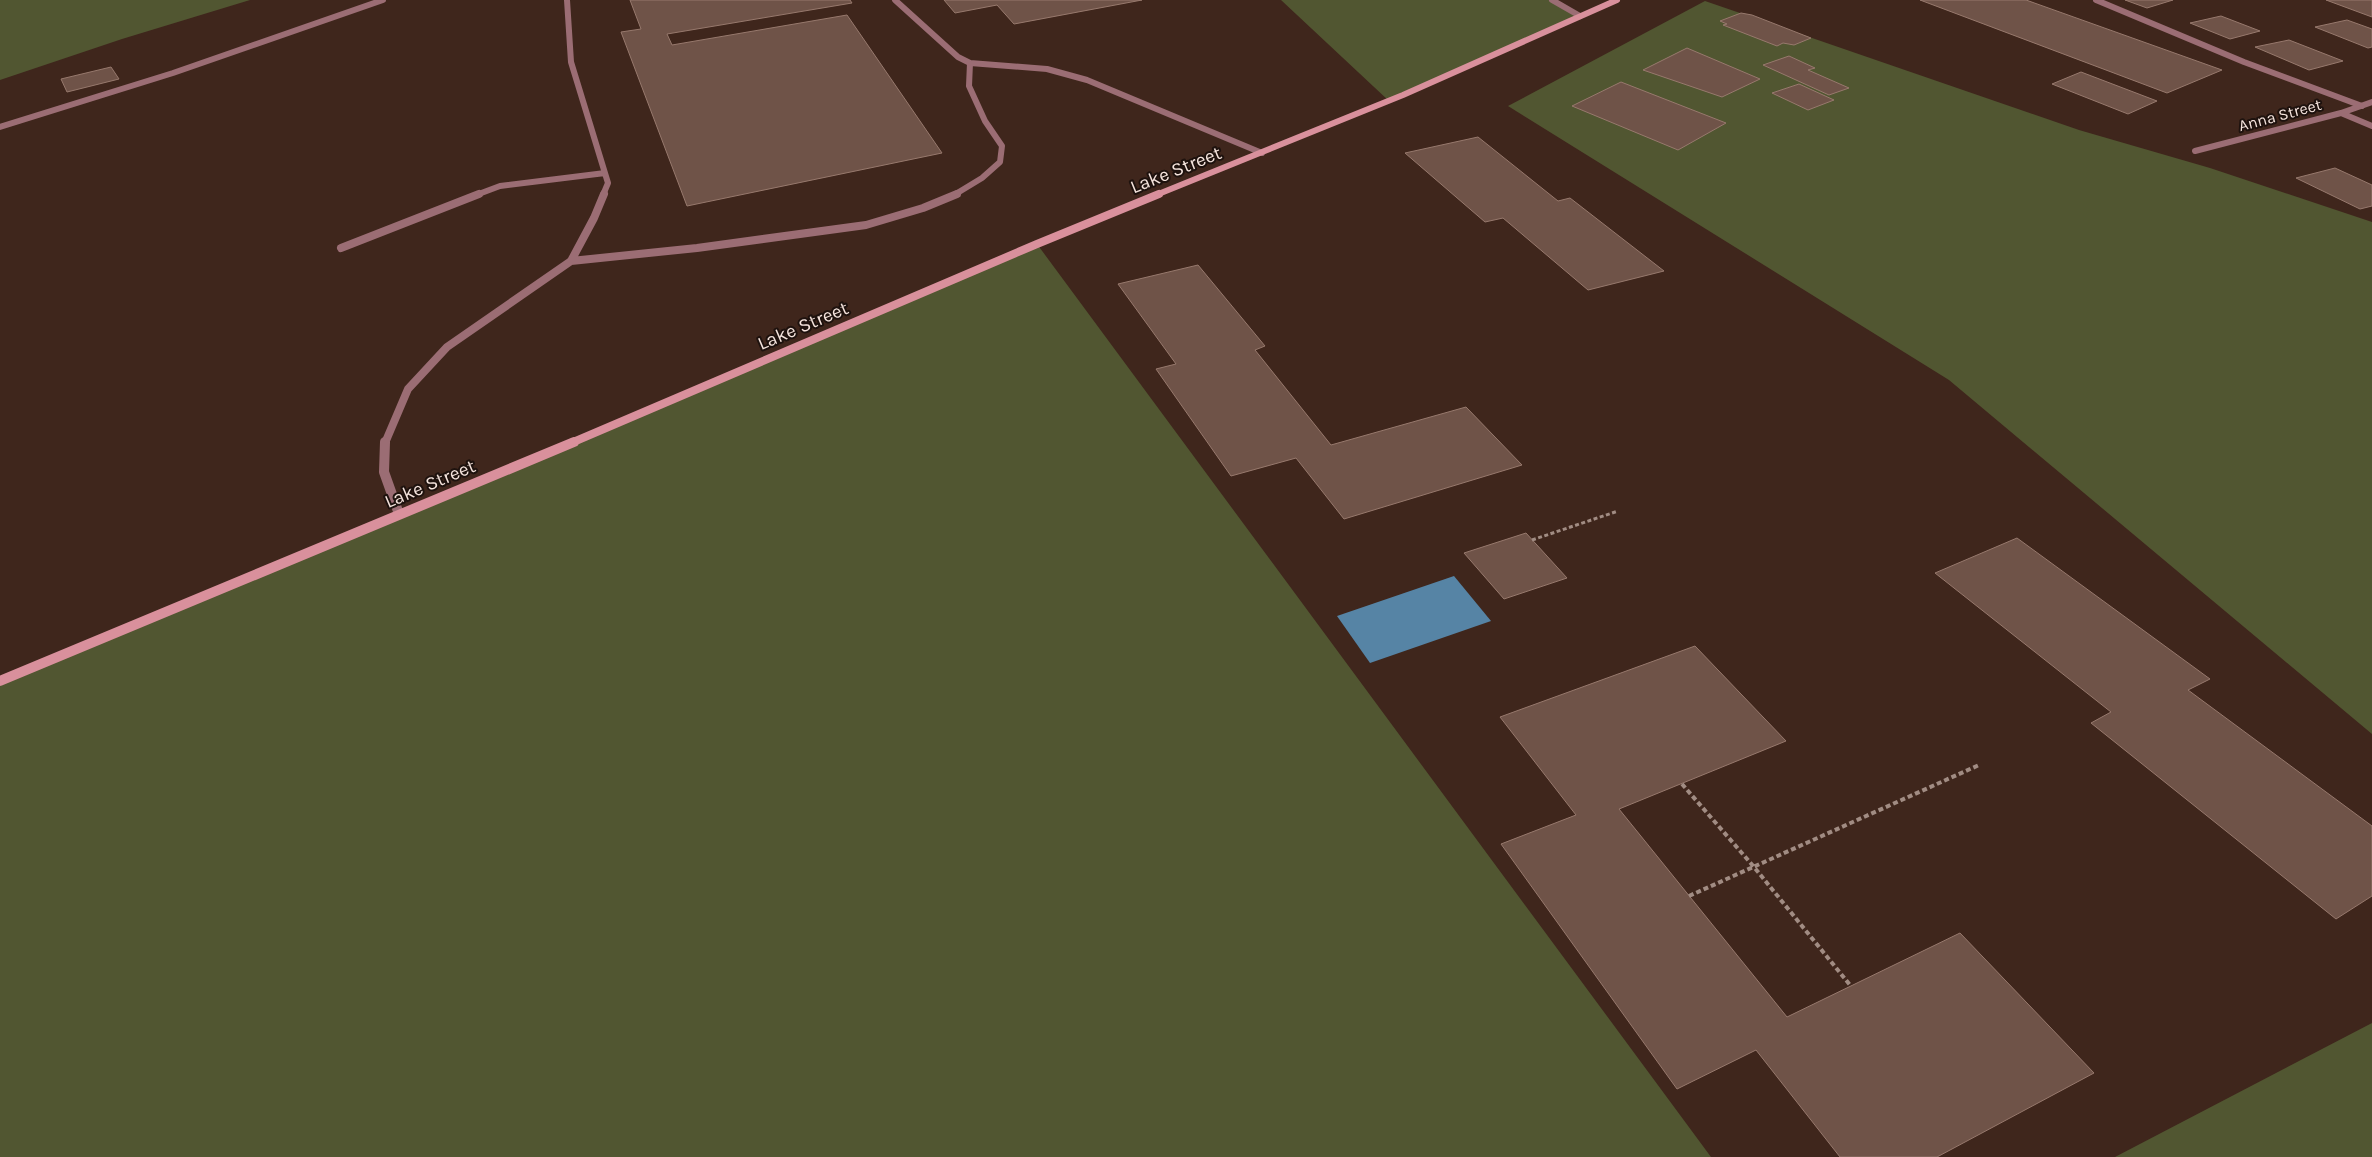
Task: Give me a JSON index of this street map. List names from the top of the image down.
{
  "streets": {
    "street": ["Anna Street", "Lake Street"]
  }
}
